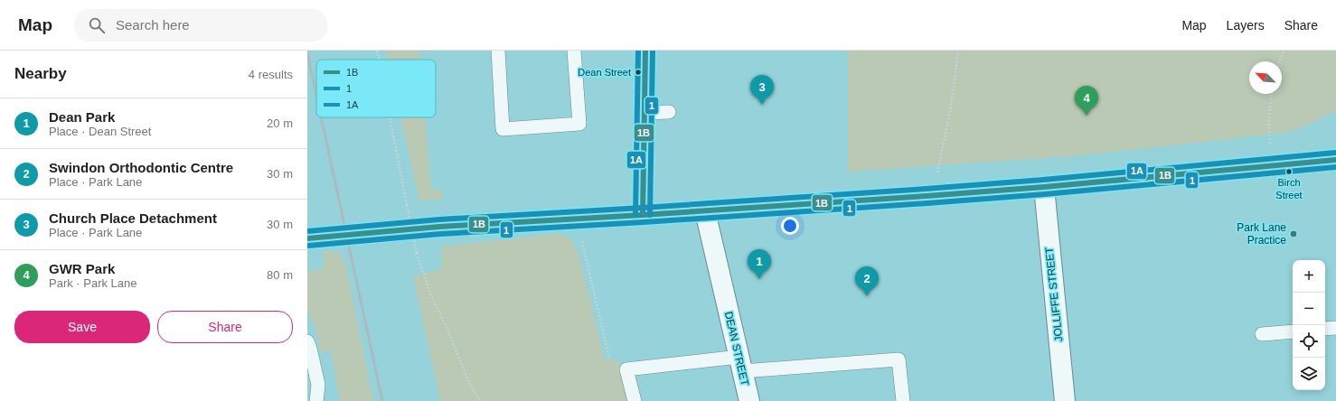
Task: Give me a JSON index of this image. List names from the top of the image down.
{
  "streets": {
    "main road": ["JOLLIFFE STREET", "DEAN STREET"]
  },
  "places": ["Dean Street", "Birch Street", "Park Lane Practice"],
  "lines": ["transit line 1B", "transit line 1", "transit line 1A"],
  "legend": ["1B", "1", "1A"],
  "north": "top left",
  "page": {
    "header": "Map",
    "search": "Search here",
    "nav": ["Map", "Layers", "Share"],
    "heading": ["Nearby", "4 results"],
    "pins": [
      "3",
      "4",
      "1",
      "2"
    ],
    "list": [
      {
        "mark": "1",
        "name": "Dean Park",
        "note": "Place · Dean Street",
        "value": "20 m"
      },
      {
        "mark": "2",
        "name": "Swindon Orthodontic Centre",
        "note": "Place · Park Lane",
        "value": "30 m"
      },
      {
        "mark": "3",
        "name": "Church Place Detachment",
        "note": "Place · Park Lane",
        "value": "30 m"
      },
      {
        "mark": "4",
        "name": "GWR Park",
        "note": "Park · Park Lane",
        "value": "80 m"
      }
    ],
    "map_buttons": ["+", "−"],
    "buttons": ["Save", "Share"]
  }
}
